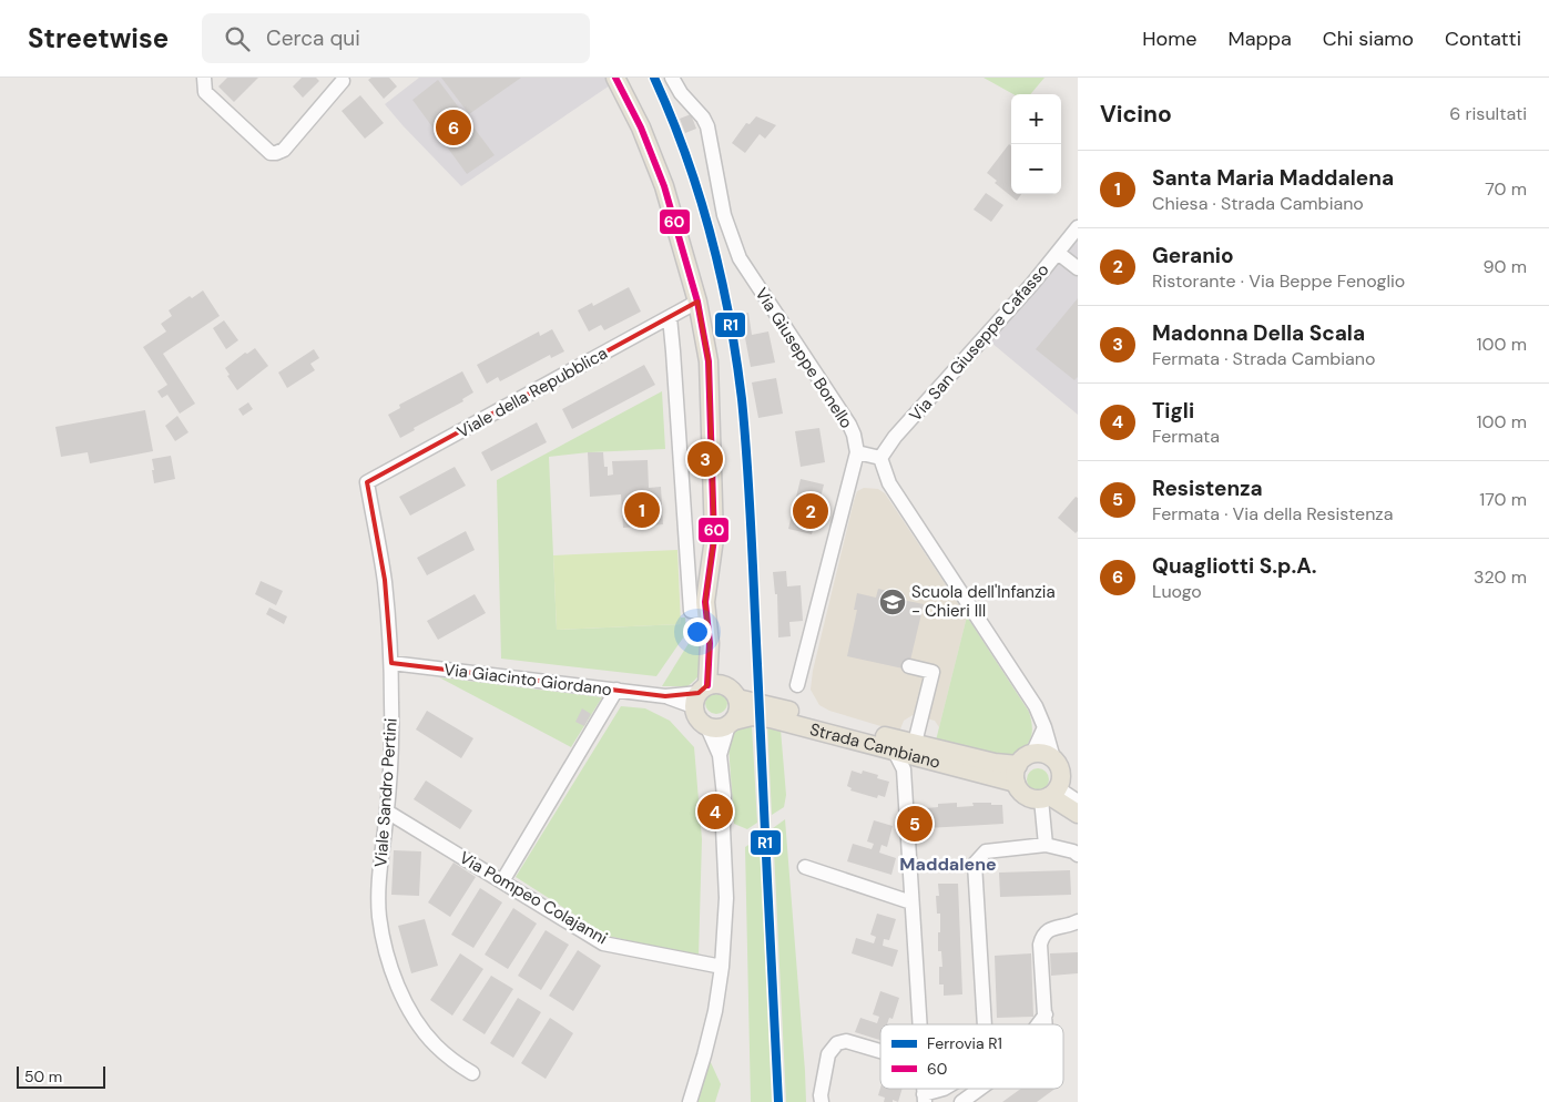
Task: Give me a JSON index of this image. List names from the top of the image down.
{
  "streets": {
    "main road": ["Strada Cambiano"],
    "street": [
      "Via San Giuseppe Cafasso",
      "Via Giuseppe Bonello",
      "Viale della Repubblica",
      "Via Giacinto Giordano",
      "Viale Sandro Pertini",
      "Via Pompeo Colajanni"
    ]
  },
  "crossings": [
    ["Viale della Repubblica", "Viale Sandro Pertini"],
    ["Via Giacinto Giordano", "Strada Cambiano"],
    ["Via Giacinto Giordano", "Viale Sandro Pertini"],
    ["Viale Sandro Pertini", "Via Pompeo Colajanni"]
  ],
  "districts": ["Maddalene"],
  "places": {
    "school or university": ["Scuola dell'Infanzia - Chieri III"]
  },
  "lines": ["rail line R1", "transit line 60"],
  "legend": ["Ferrovia R1", "60"],
  "scale_bar": "50 m",
  "page": {
    "header": "Streetwise",
    "search": "Cerca qui",
    "nav": [
      "Home",
      "Mappa",
      "Chi siamo",
      "Contatti"
    ],
    "heading": ["Vicino", "6 risultati"],
    "map_buttons": ["+", "−"],
    "pins": [
      "6",
      "3",
      "1",
      "2",
      "4",
      "5"
    ],
    "list": [
      {
        "mark": "1",
        "name": "Santa Maria Maddalena",
        "note": "Chiesa · Strada Cambiano",
        "value": "70 m"
      },
      {
        "mark": "2",
        "name": "Geranio",
        "note": "Ristorante · Via Beppe Fenoglio",
        "value": "90 m"
      },
      {
        "mark": "3",
        "name": "Madonna Della Scala",
        "note": "Fermata · Strada Cambiano",
        "value": "100 m"
      },
      {
        "mark": "4",
        "name": "Tigli",
        "note": "Fermata",
        "value": "100 m"
      },
      {
        "mark": "5",
        "name": "Resistenza",
        "note": "Fermata · Via della Resistenza",
        "value": "170 m"
      },
      {
        "mark": "6",
        "name": "Quagliotti S.p.A.",
        "note": "Luogo",
        "value": "320 m"
      }
    ],
    "scale": "50 m"
  }
}
